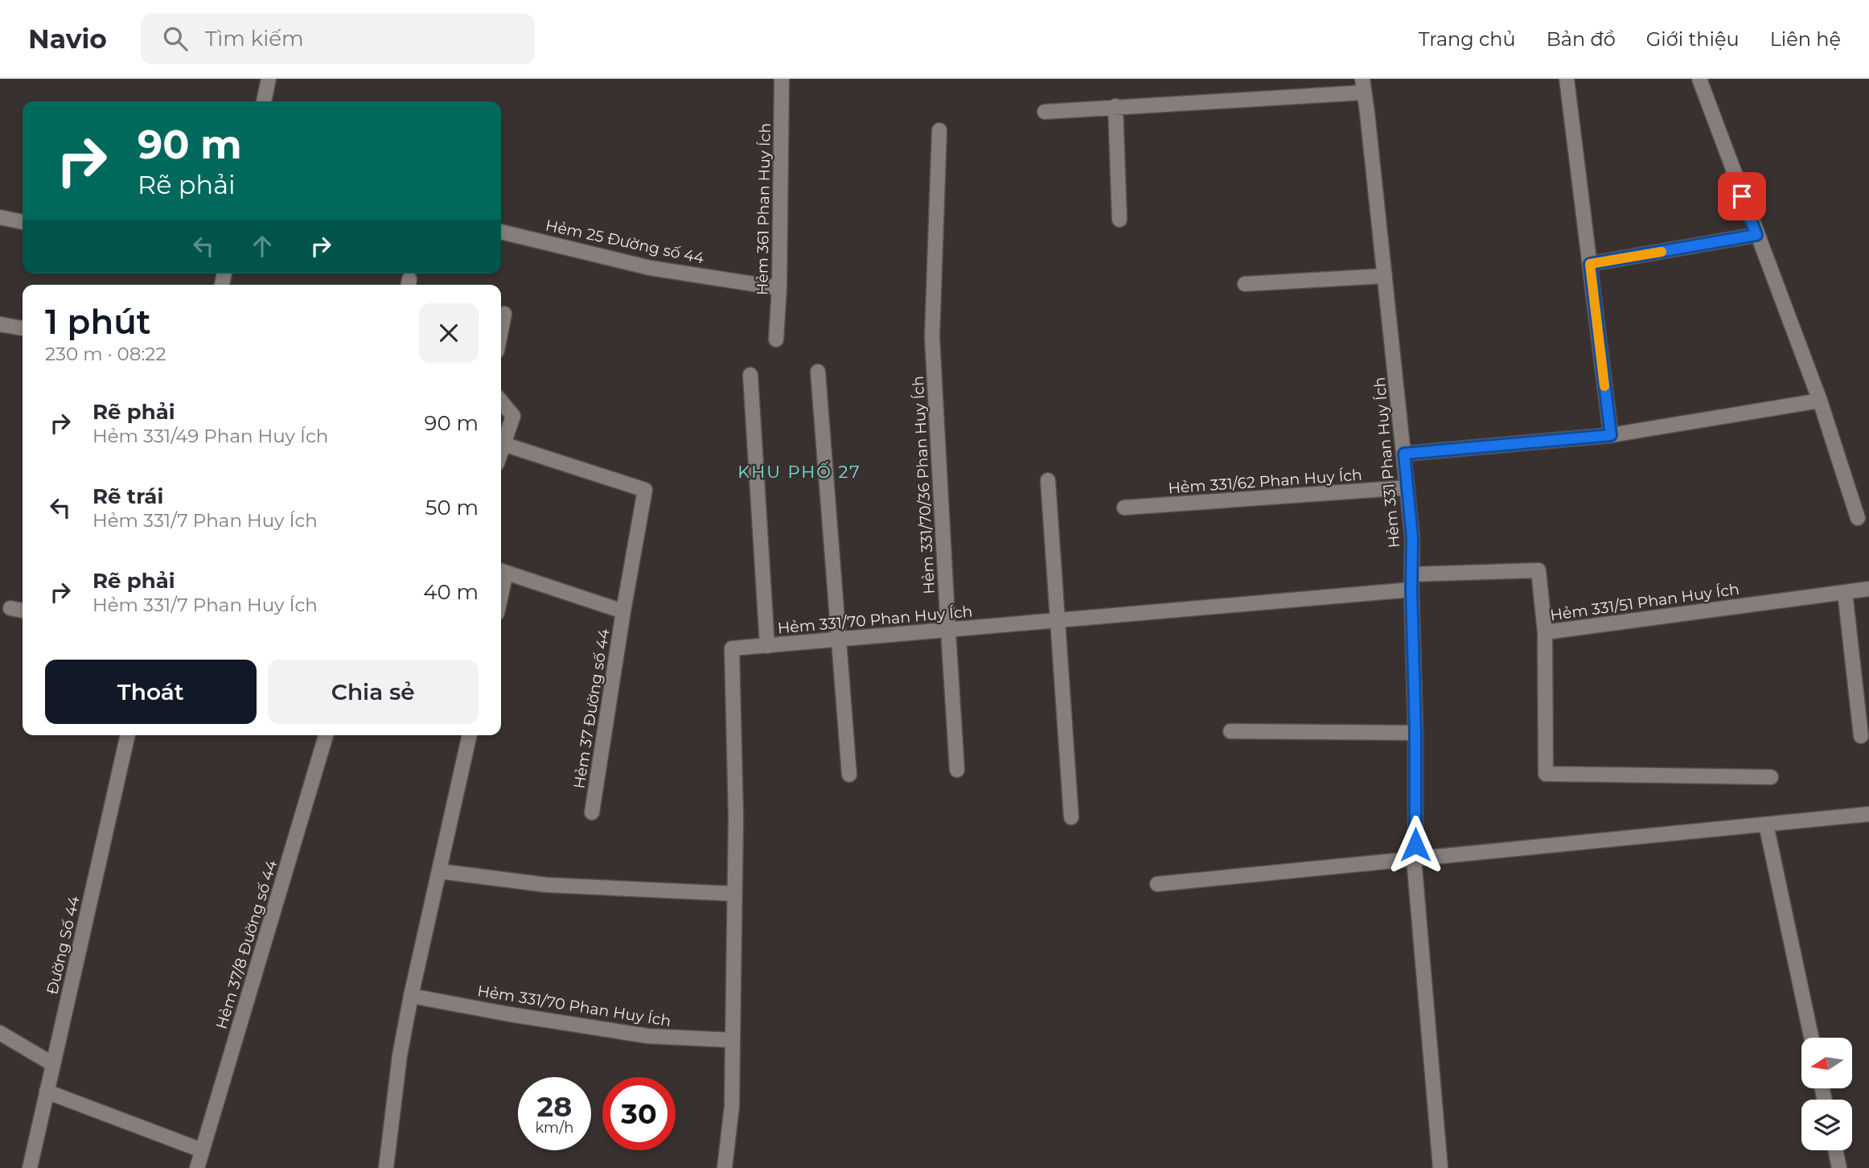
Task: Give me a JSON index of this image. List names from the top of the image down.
{
  "streets": {
    "street": [
      "Hẻm 361 Phan Huy Ích",
      "Hẻm 25 Đường số 44",
      "Hẻm 331 Phan Huy Ích",
      "Hẻm 331/62 Phan Huy Ích",
      "Hẻm 331/70/36 Phan Huy Ích",
      "Hẻm 331/51 Phan Huy Ích",
      "Hẻm 331/70 Phan Huy Ích",
      "Hẻm 37 Đường số 44",
      "Hẻm 37/8 Đường số 44",
      "Đường Số 44"
    ]
  },
  "crossings": [
    ["Hẻm 361 Phan Huy Ích", "Hẻm 25 Đường số 44"],
    ["Hẻm 331 Phan Huy Ích", "Hẻm 331/62 Phan Huy Ích"],
    ["Hẻm 331 Phan Huy Ích", "Hẻm 331/51 Phan Huy Ích"],
    ["Hẻm 331 Phan Huy Ích", "Hẻm 331/70 Phan Huy Ích"],
    ["Hẻm 331/70/36 Phan Huy Ích", "Hẻm 331/70 Phan Huy Ích"]
  ],
  "districts": ["KHU PHỐ 27"],
  "north": "left",
  "page": {
    "header": "Navio",
    "search": "Tìm kiếm",
    "nav": [
      "Trang chủ",
      "Bản đồ",
      "Giới thiệu",
      "Liên hệ"
    ],
    "turn": ["90 m", "Rẽ phải"],
    "heading": ["1 phút", "230 m · 08:22"],
    "list": [
      {
        "name": "Rẽ phải",
        "note": "Hẻm 331/49 Phan Huy Ích",
        "value": "90 m"
      },
      {
        "name": "Rẽ trái",
        "note": "Hẻm 331/7 Phan Huy Ích",
        "value": "50 m"
      },
      {
        "name": "Rẽ phải",
        "note": "Hẻm 331/7 Phan Huy Ích",
        "value": "40 m"
      }
    ],
    "buttons": ["Thoát", "Chia sẻ"],
    "speed": "28 km/h",
    "limit": "30"
  }
}
